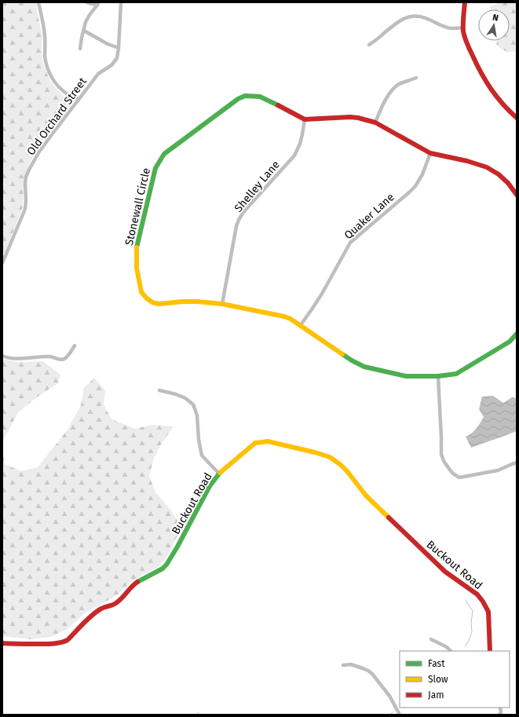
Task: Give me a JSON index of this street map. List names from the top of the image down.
{
  "streets": {
    "street": [
      "Old Orchard Street",
      "Shelley Lane",
      "Stonewall Circle",
      "Quaker Lane",
      "Buckout Road"
    ]
  },
  "crossings": [
    ["Shelley Lane", "Stonewall Circle"],
    ["Stonewall Circle", "Quaker Lane"]
  ],
  "legend": ["Fast", "Slow", "Jam"],
  "north": "top"
}
